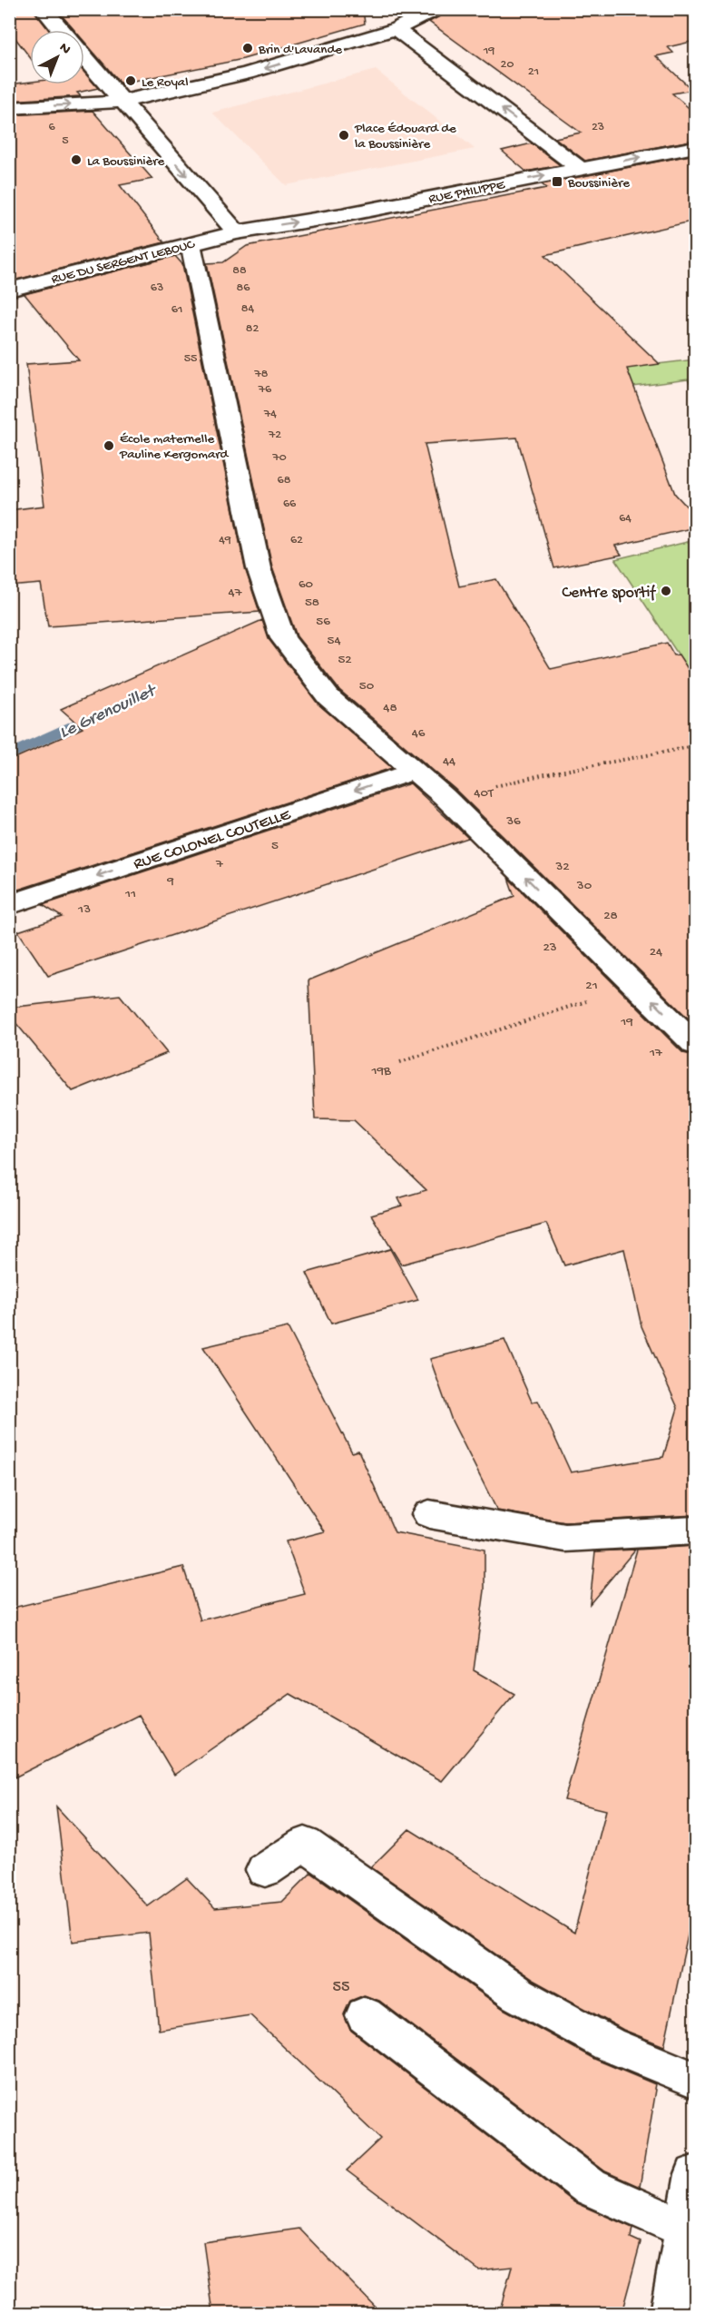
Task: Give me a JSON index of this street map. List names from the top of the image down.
{
  "streets": {
    "street": ["RUE PHILIPPE", "RUE DU SERGENT LEBOUC", "RUE COLONEL COUTELLE"]
  },
  "crossings": [
    ["RUE PHILIPPE", "RUE DU SERGENT LEBOUC"]
  ],
  "one_way": ["RUE COLONEL COUTELLE"],
  "water": ["Le Grenouillet"],
  "places": {
    "other": [
      "Brin d'Lavande",
      "Le Royal",
      "Place Édouard de la Boussinière",
      "La Boussinière",
      "École maternelle Pauline Kergomard",
      "Centre sportif"
    ],
    "transit": ["Boussinière"]
  },
  "house_numbers": [
    "19",
    "20",
    "21",
    "6",
    "23",
    "5",
    "88",
    "63",
    "86",
    "84",
    "61",
    "82",
    "55",
    "78",
    "76",
    "74",
    "72",
    "70",
    "68",
    "66",
    "64",
    "49",
    "62",
    "60",
    "47",
    "58",
    "56",
    "54",
    "52",
    "50",
    "48",
    "46",
    "44",
    "40T",
    "36",
    "5",
    "7",
    "32",
    "9",
    "30",
    "11",
    "13",
    "28",
    "23",
    "24",
    "21",
    "19",
    "17",
    "19B",
    "55"
  ],
  "north": "top right"
}
